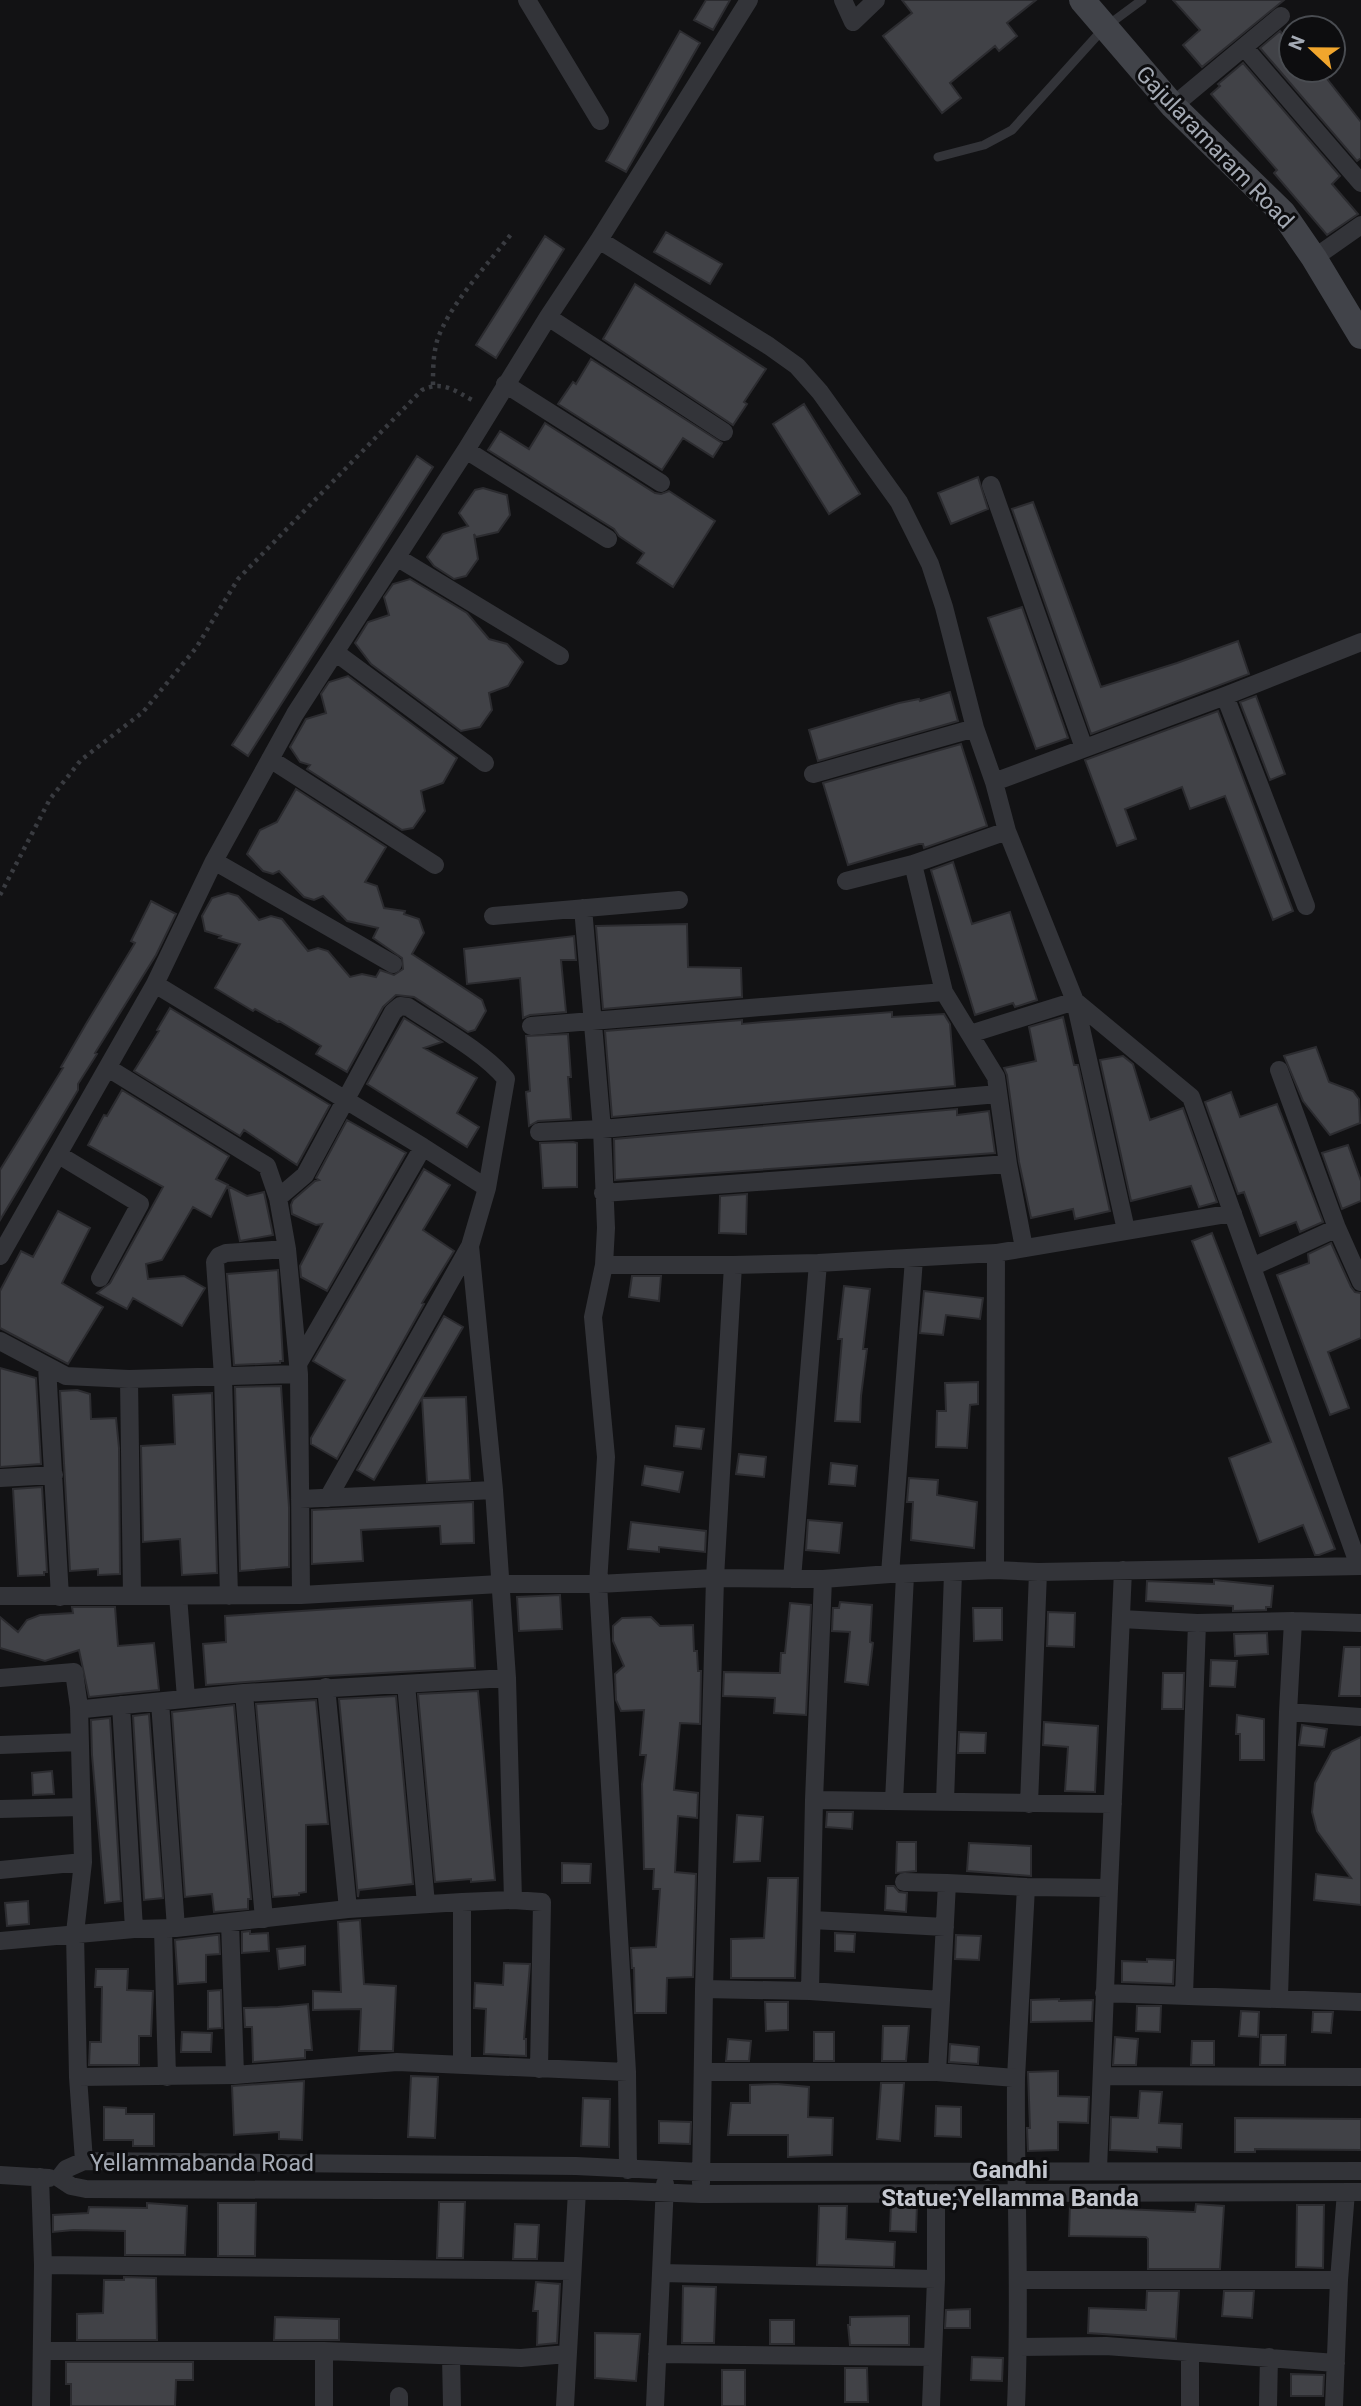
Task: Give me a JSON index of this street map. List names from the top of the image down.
{
  "streets": {
    "main road": ["Gajularamaram Road"],
    "street": ["Yellammabanda Road"]
  },
  "districts": ["Gandhi Statue;Yellamma Banda"],
  "north": "left"
}
